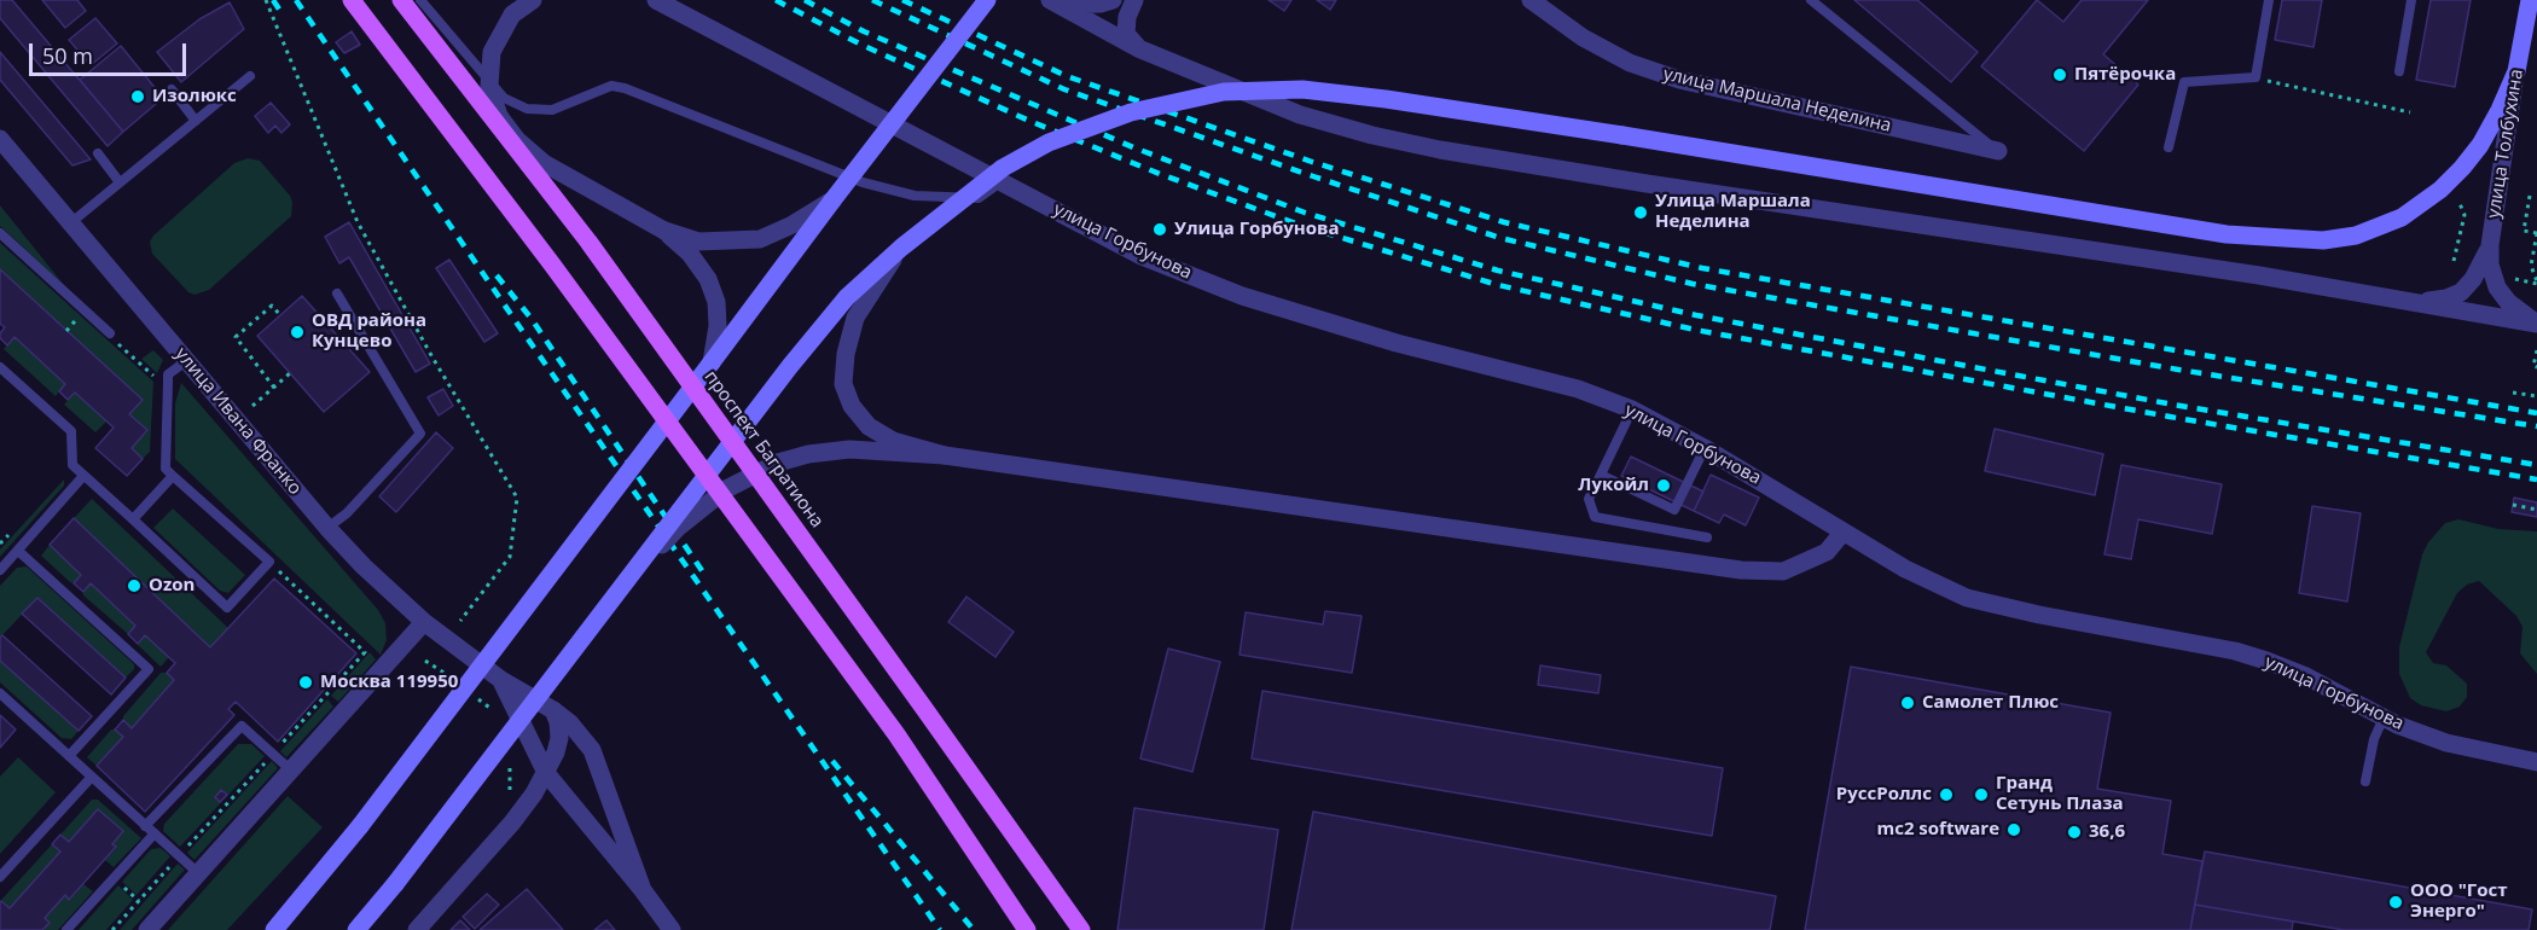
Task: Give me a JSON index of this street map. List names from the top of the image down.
{
  "streets": {
    "main road": ["улица Толбухина", "проспект Багратиона"],
    "street": ["улица Маршала Неделина", "улица Горбунова", "улица Ивана Франко"]
  },
  "places": [
    "Пятёрочка",
    "Изолюкс",
    "Улица Маршала Неделина",
    "Улица Горбунова",
    "ОВД района Кунцево",
    "Лукойл",
    "Ozon",
    "Москва 119950",
    "Самолет Плюс",
    "РуссРоллс",
    "Гранд Сетунь Плаза",
    "mc2 software",
    "36,6",
    "ООО \"Гост Энерго\""
  ],
  "scale_bar": "50 m"
}
